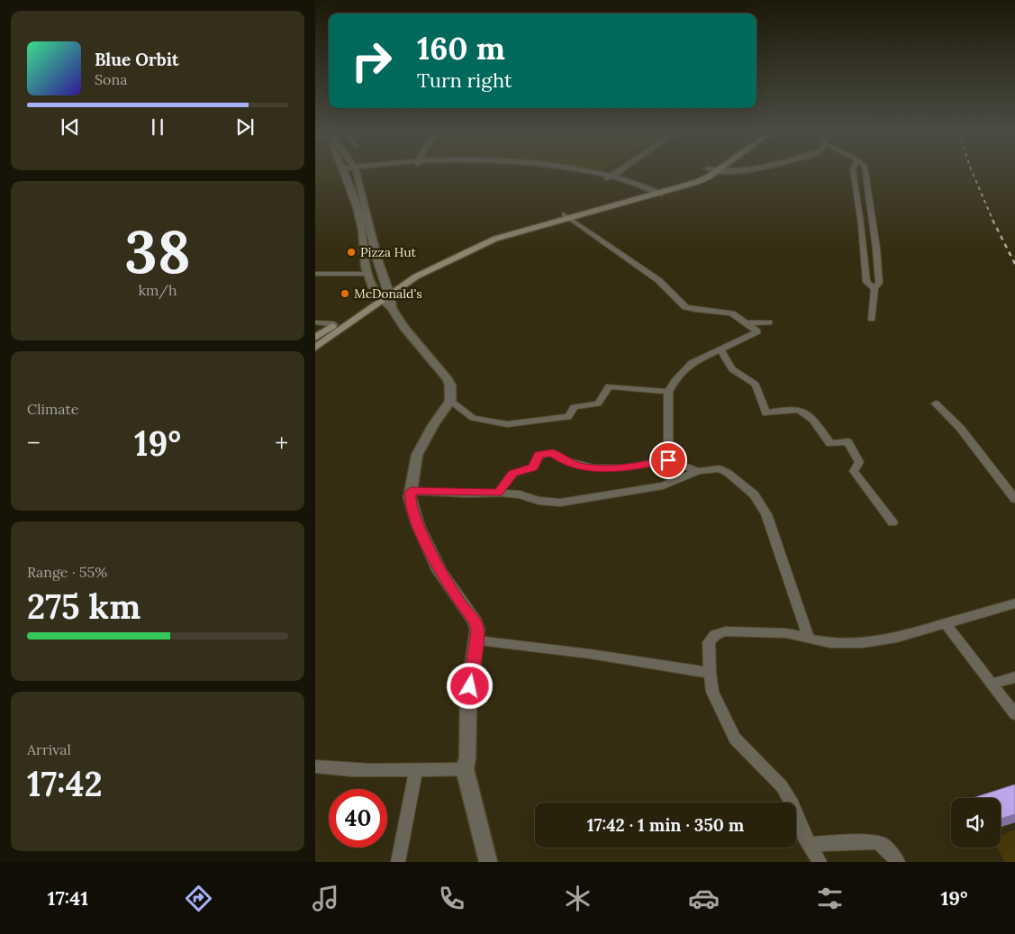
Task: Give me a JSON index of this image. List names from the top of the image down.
{
  "places": ["Pizza Hut", "McDonald's"],
  "page": {
    "turn": ["160 m", "Turn right"],
    "song": ["Blue Orbit", "Sona"],
    "tile": [
      ["38", "km/h"],
      "Climate",
      ["Range · 55%", "275 km"],
      ["Arrival", "17:42"]
    ],
    "heat": ["−", "19°", "+"],
    "limit": "40",
    "trip": "17:42 · 1 min · 350 m",
    "tabs": ["17:41", "19°"]
  }
}
